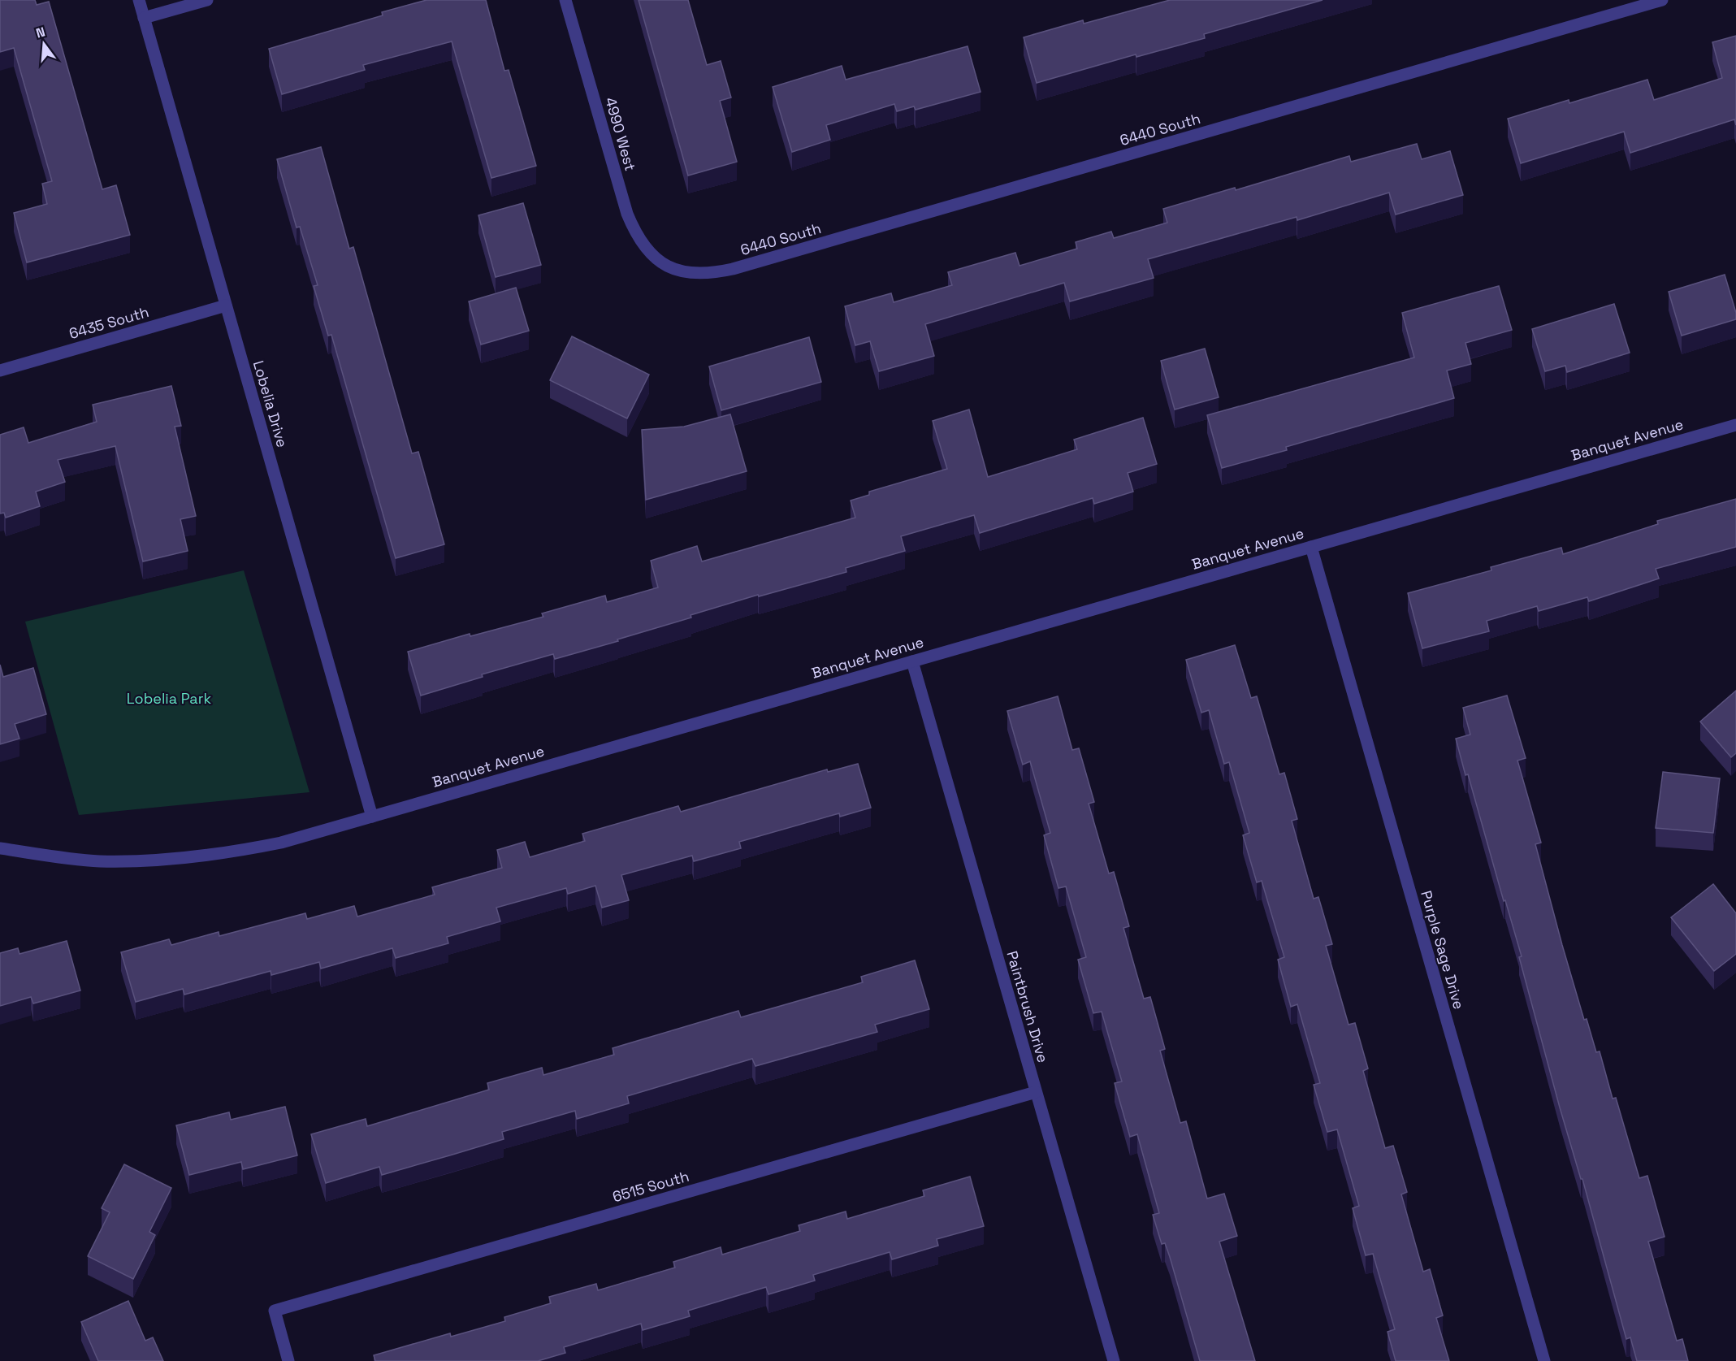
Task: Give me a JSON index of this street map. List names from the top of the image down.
{
  "streets": {
    "street": [
      "6440 South",
      "4990 West",
      "6435 South",
      "Lobelia Drive",
      "Banquet Avenue",
      "Purple Sage Drive",
      "Paintbrush Drive",
      "6515 South"
    ]
  },
  "crossings": [
    ["6440 South", "4990 West"],
    ["6435 South", "Lobelia Drive"],
    ["Lobelia Drive", "Banquet Avenue"],
    ["Banquet Avenue", "Purple Sage Drive"],
    ["Banquet Avenue", "Paintbrush Drive"],
    ["Paintbrush Drive", "6515 South"]
  ],
  "parks": ["Lobelia Park"],
  "north": "top"
}
